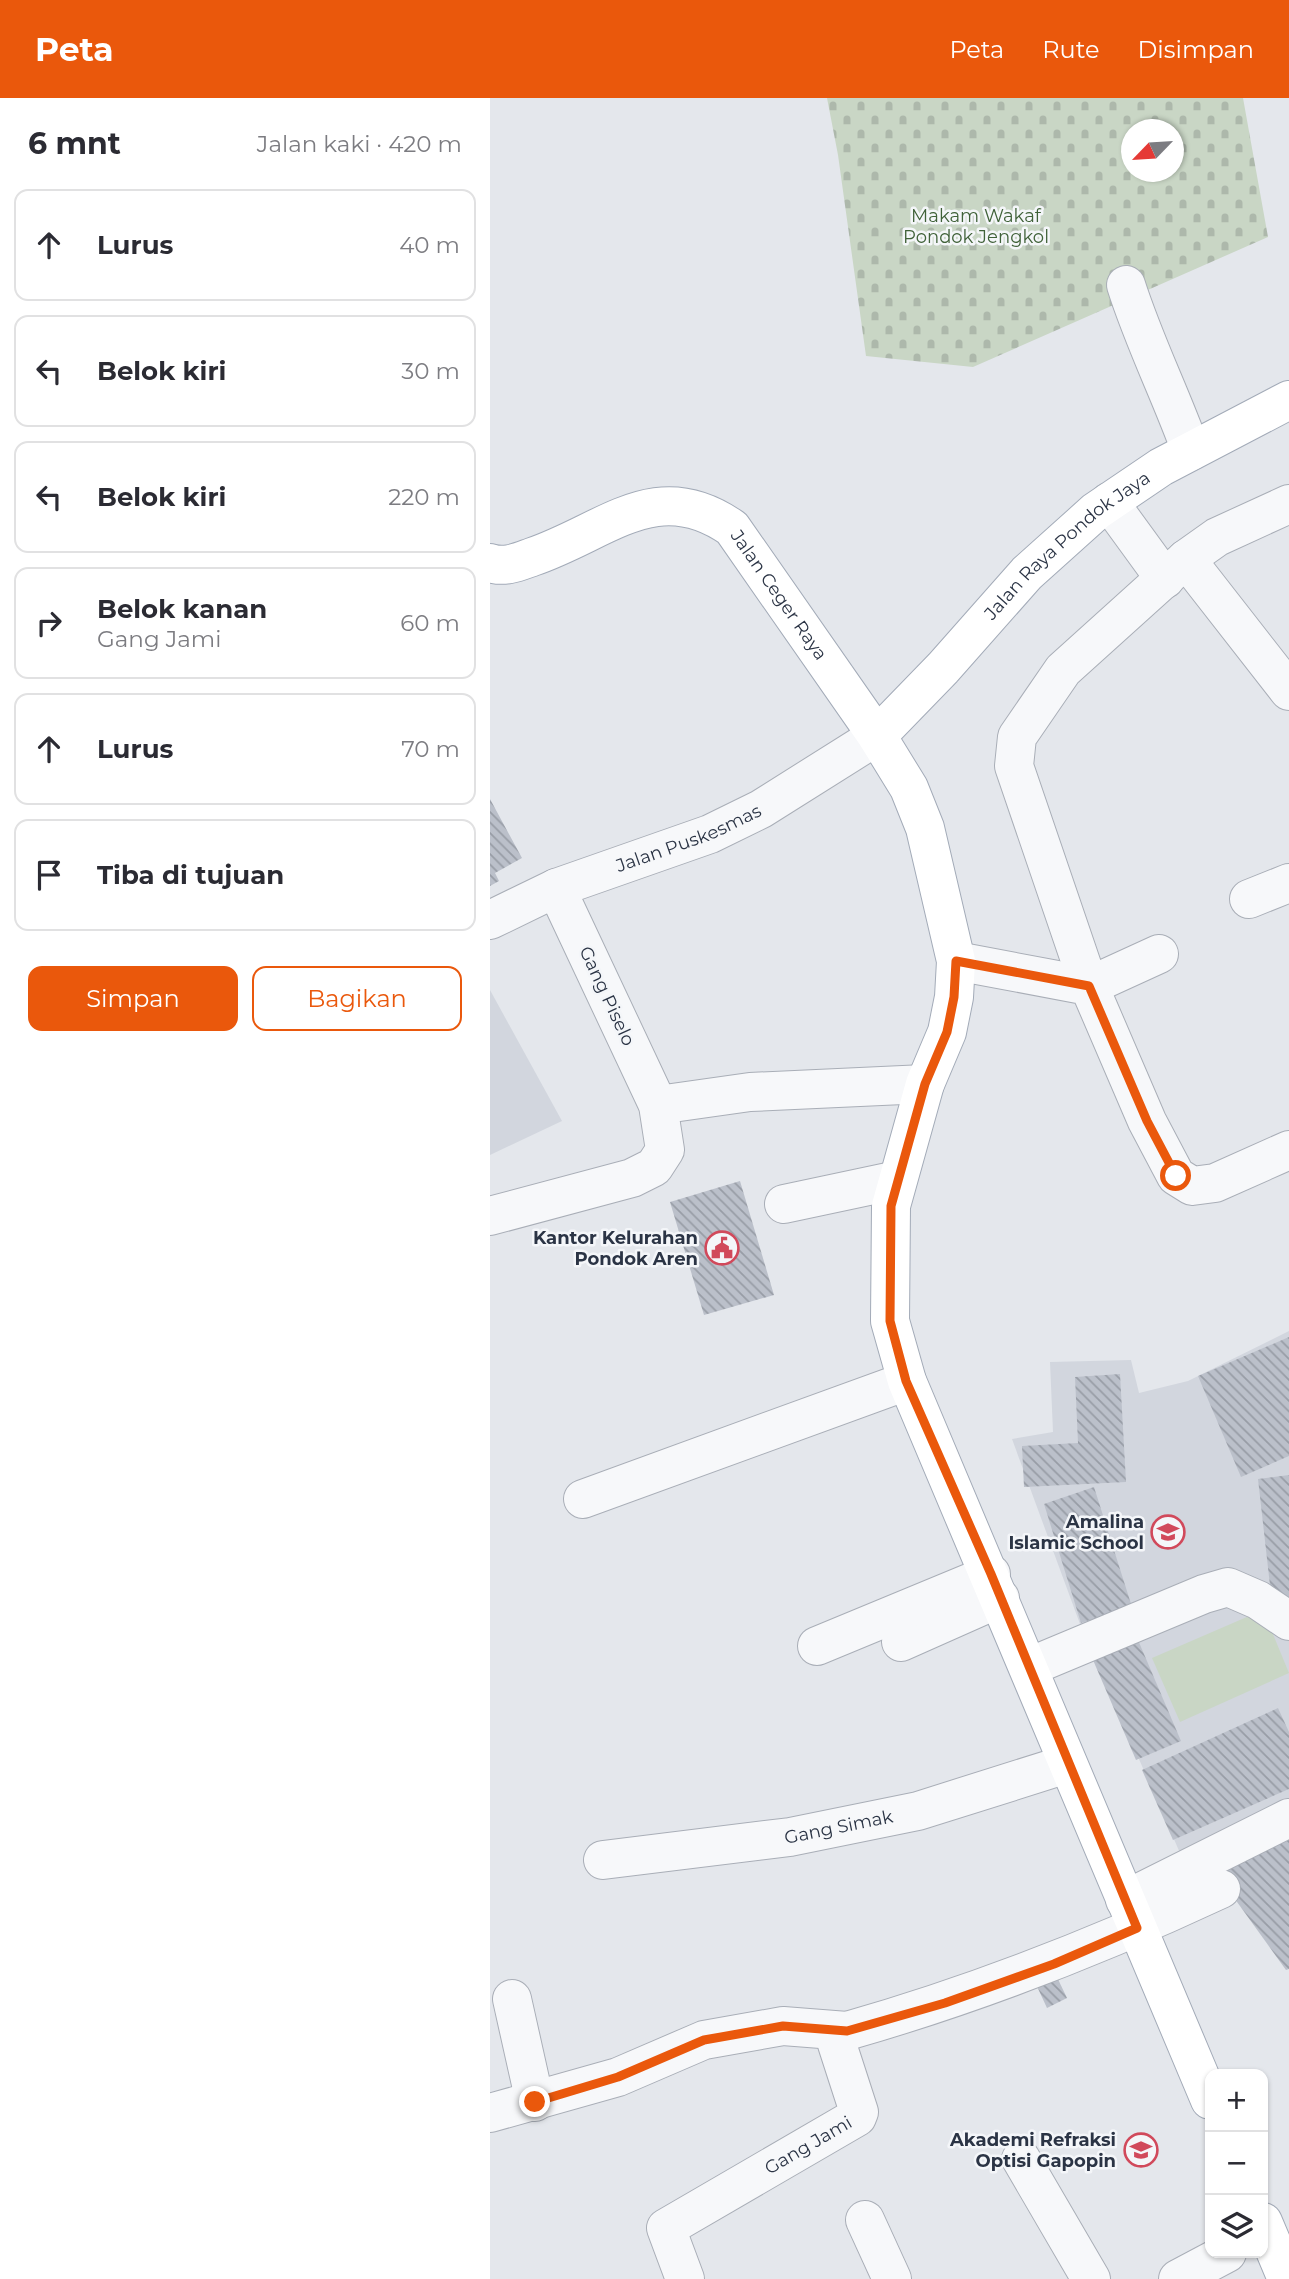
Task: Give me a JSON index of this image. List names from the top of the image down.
{
  "streets": {
    "main road": ["Jalan Raya Pondok Jaya", "Jalan Ceger Raya"],
    "street": [
      "Jalan Puskesmas",
      "Gang Piselo",
      "Gang Simak",
      "Gang Jami"
    ]
  },
  "crossings": [
    ["Jalan Raya Pondok Jaya", "Jalan Ceger Raya"],
    ["Jalan Raya Pondok Jaya", "Jalan Puskesmas"],
    ["Jalan Ceger Raya", "Jalan Puskesmas"],
    ["Jalan Ceger Raya", "Gang Simak"],
    ["Jalan Puskesmas", "Gang Piselo"]
  ],
  "parks": ["Makam Wakaf Pondok Jengkol"],
  "places": {
    "public building": ["Kantor Kelurahan Pondok Aren"],
    "school or university": ["Amalina Islamic School", "Akademi Refraksi Optisi Gapopin"]
  },
  "north": "bottom left",
  "page": {
    "header": "Peta",
    "nav": ["Peta", "Rute", "Disimpan"],
    "heading": ["6 mnt", "Jalan kaki · 420 m"],
    "list": [
      ["Lurus", "40 m"],
      ["Belok kiri", "30 m"],
      ["Belok kiri", "220 m"],
      ["Belok kanan", "Gang Jami", "60 m"],
      ["Lurus", "70 m"],
      "Tiba di tujuan"
    ],
    "buttons": ["Simpan", "Bagikan"],
    "map_buttons": ["+", "−"]
  }
}
